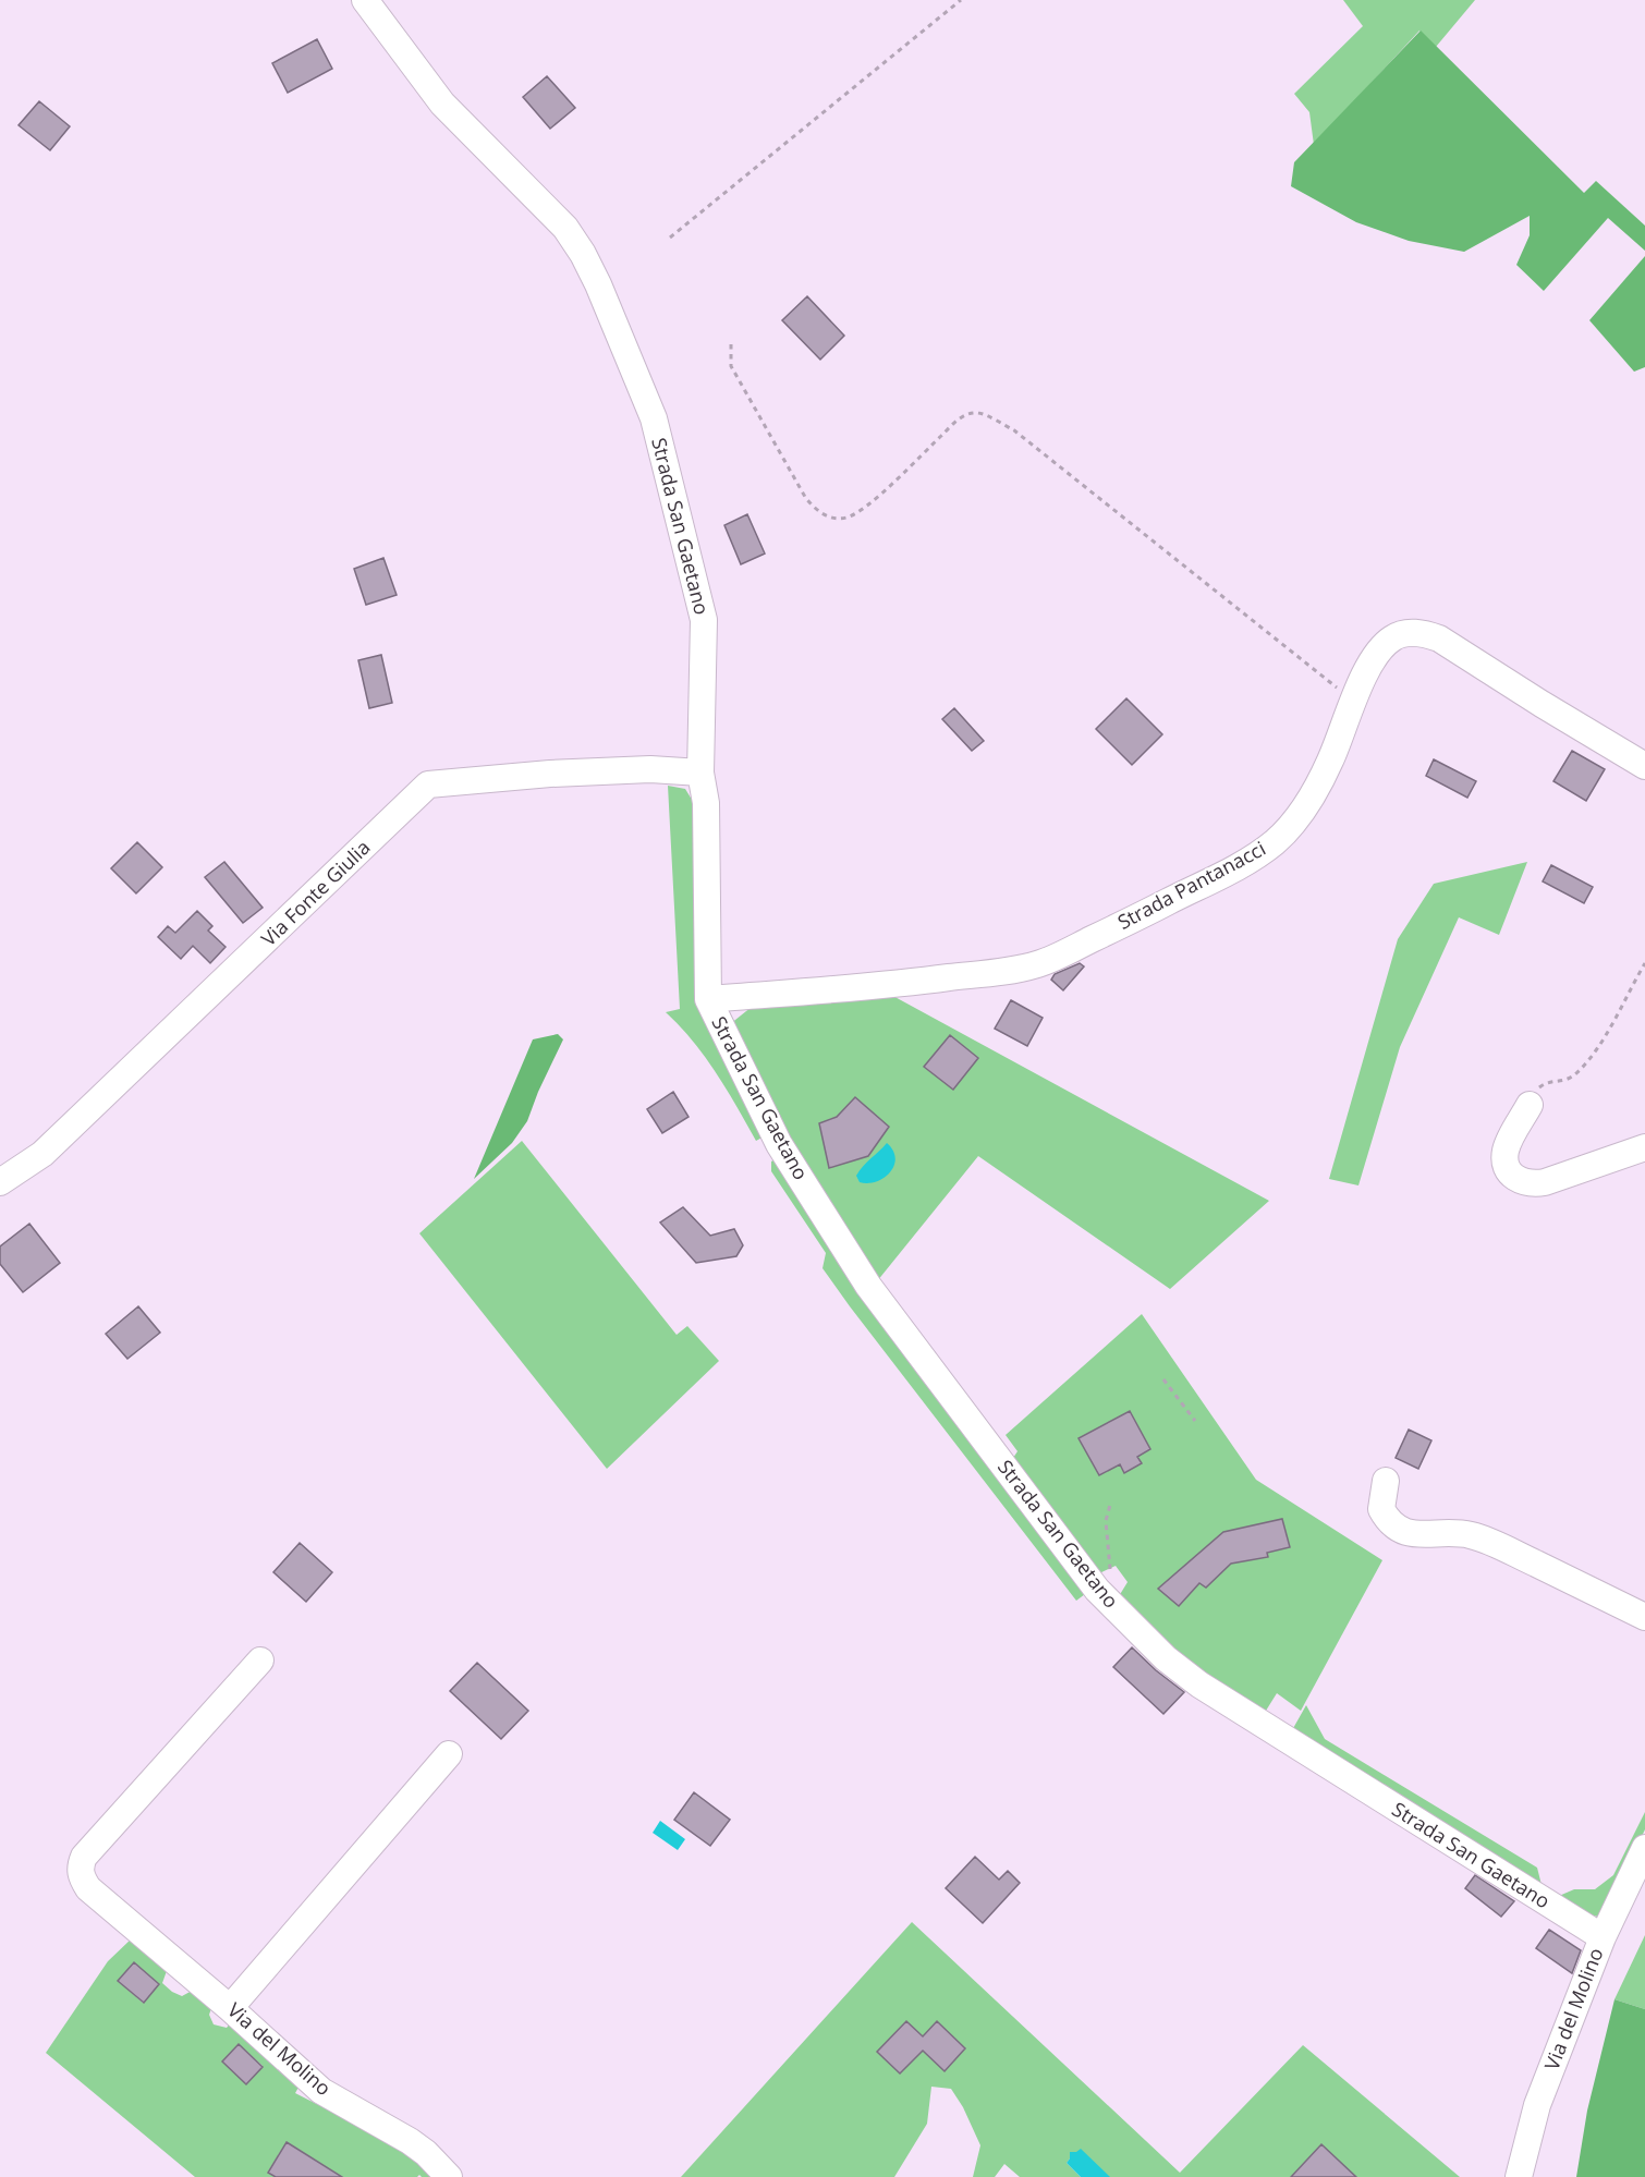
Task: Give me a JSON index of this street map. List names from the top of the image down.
{
  "streets": {
    "street": [
      "Strada San Gaetano",
      "Strada Pantanacci",
      "Via Fonte Giulia",
      "Via del Molino"
    ]
  },
  "crossings": [
    ["Strada San Gaetano", "Strada Pantanacci"],
    ["Strada San Gaetano", "Via Fonte Giulia"],
    ["Strada San Gaetano", "Via del Molino"]
  ]
}
